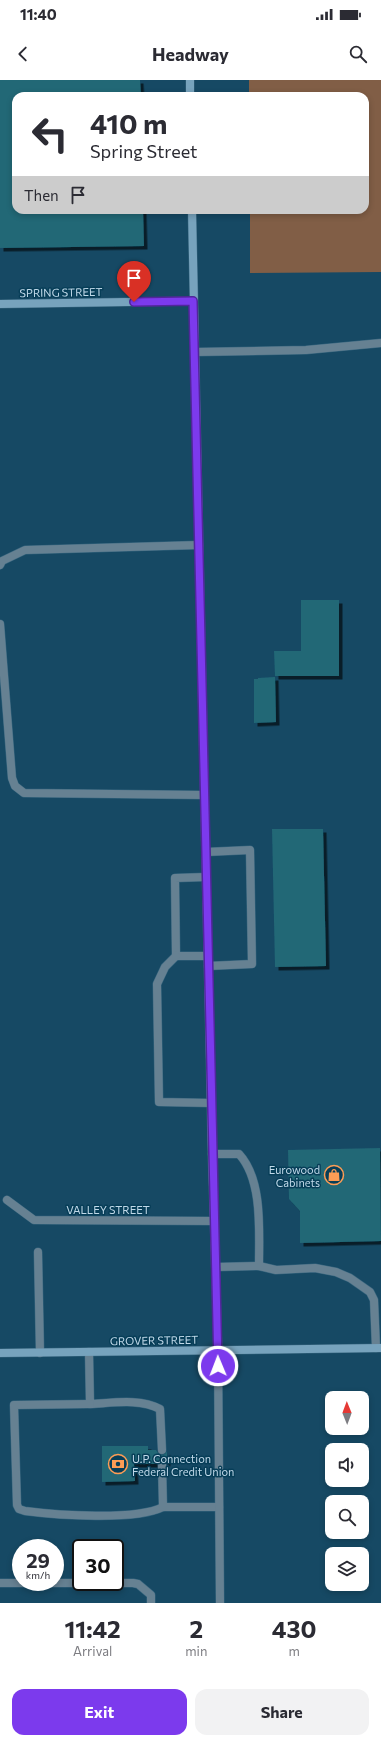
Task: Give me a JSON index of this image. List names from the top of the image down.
{
  "streets": {
    "street": ["SPRING STREET", "VALLEY STREET", "GROVER STREET"]
  },
  "places": {
    "shop": ["Eurowood Cabinets"],
    "bank": ["U.P. Connection Federal Credit Union"]
  },
  "north": "top",
  "page": {
    "status": "11:40",
    "header": "Headway",
    "turn": ["410 m", "Spring Street"],
    "then": "Then",
    "speed": "29 km/h",
    "limit": "30",
    "eta": [
      "11:42",
      "Arrival",
      "2",
      "min",
      "430",
      "m"
    ],
    "buttons": ["Exit", "Share"]
  }
}
